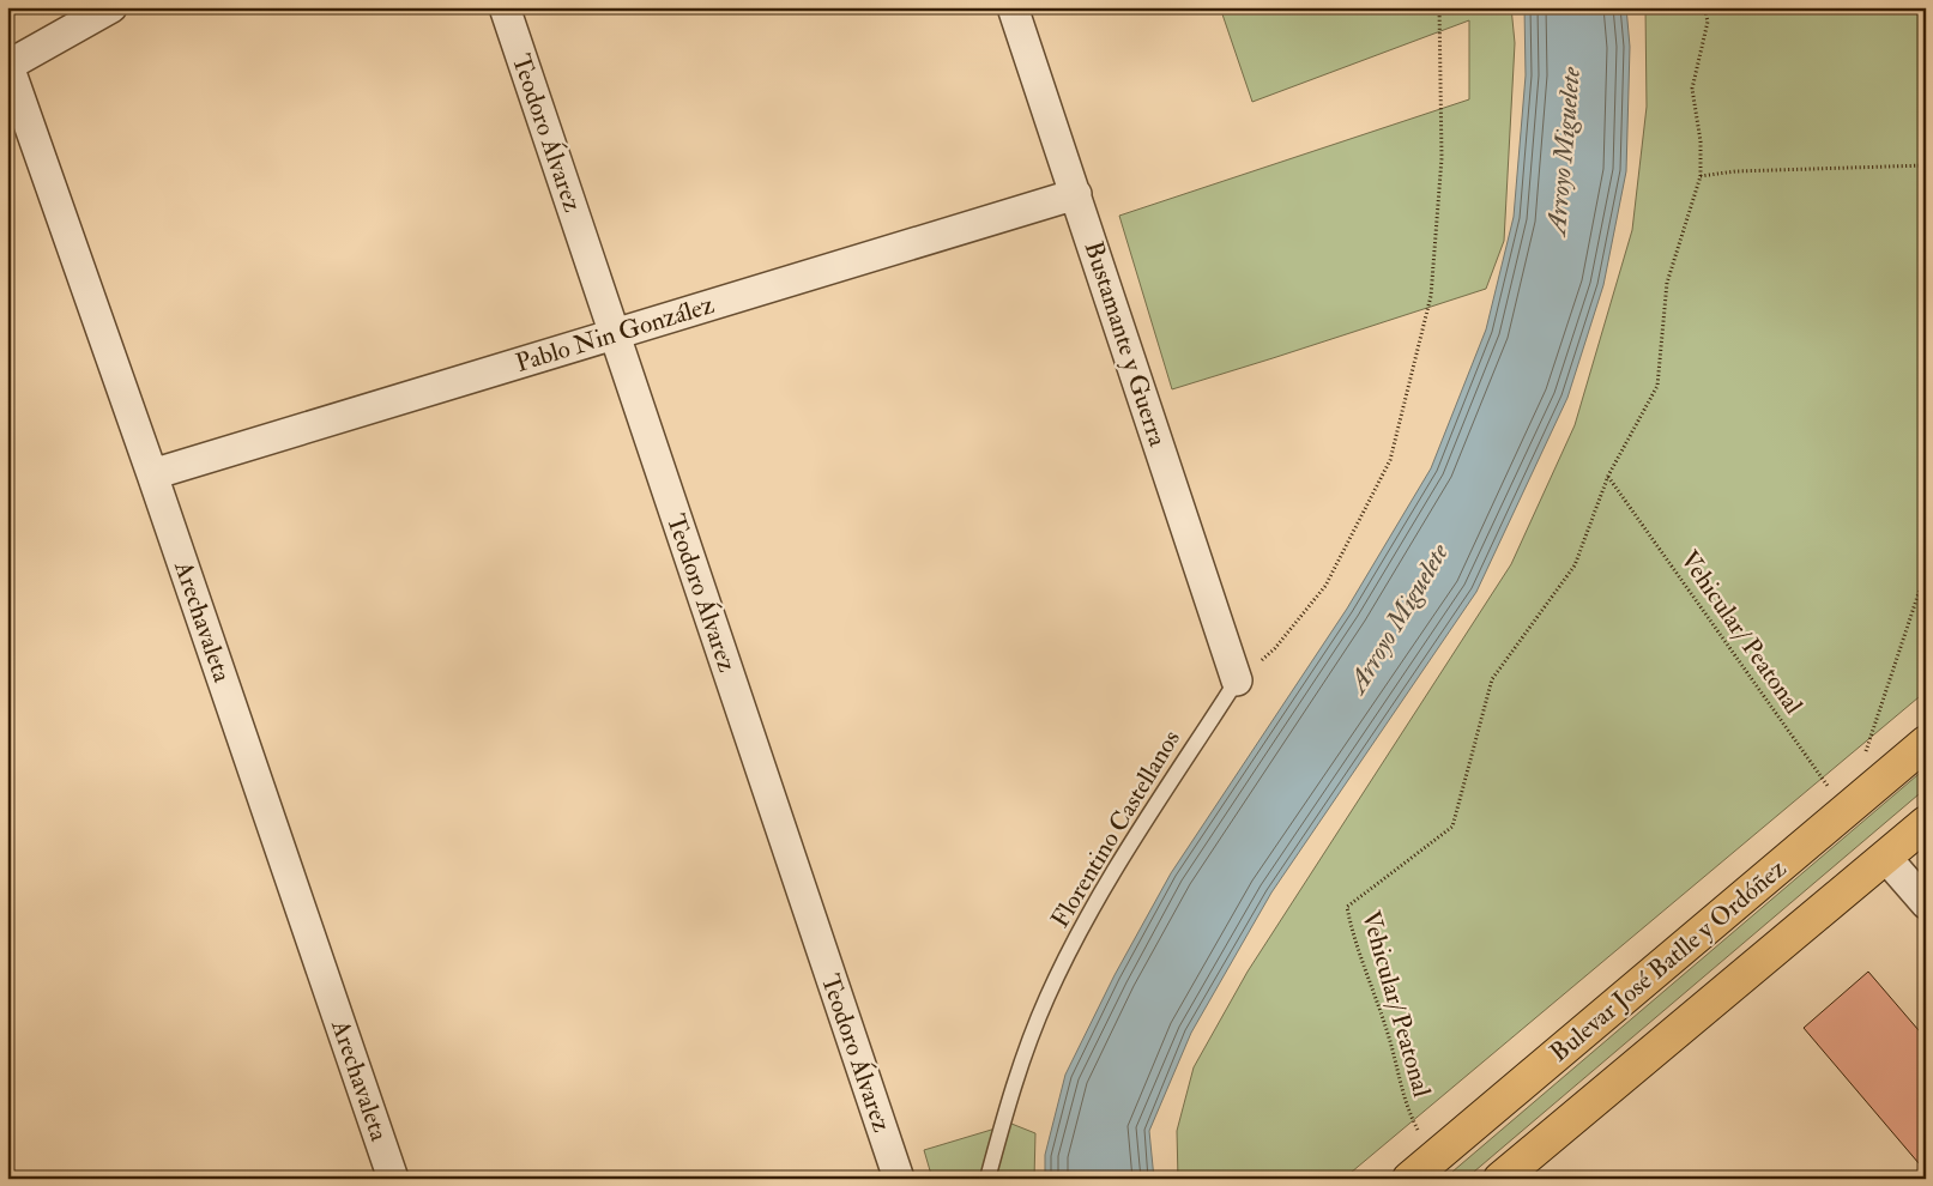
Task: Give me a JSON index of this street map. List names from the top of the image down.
{
  "streets": {
    "main road": ["Bulevar José Batlle y Ordóñez"],
    "street": [
      "Teodoro Álvarez",
      "Pablo Nin González",
      "Bustamante y Guerra",
      "Arechavaleta"
    ],
    "lane": ["Florentino Castellanos"],
    "path": ["Vehicular/ Peatonal"]
  },
  "crossings": [
    ["Teodoro Álvarez", "Pablo Nin González"],
    ["Pablo Nin González", "Bustamante y Guerra"],
    ["Pablo Nin González", "Arechavaleta"],
    ["Bustamante y Guerra", "Florentino Castellanos"],
    ["Vehicular/ Peatonal", "Bulevar José Batlle y Ordóñez"]
  ],
  "water": ["Arroyo Miguelete"]
}
